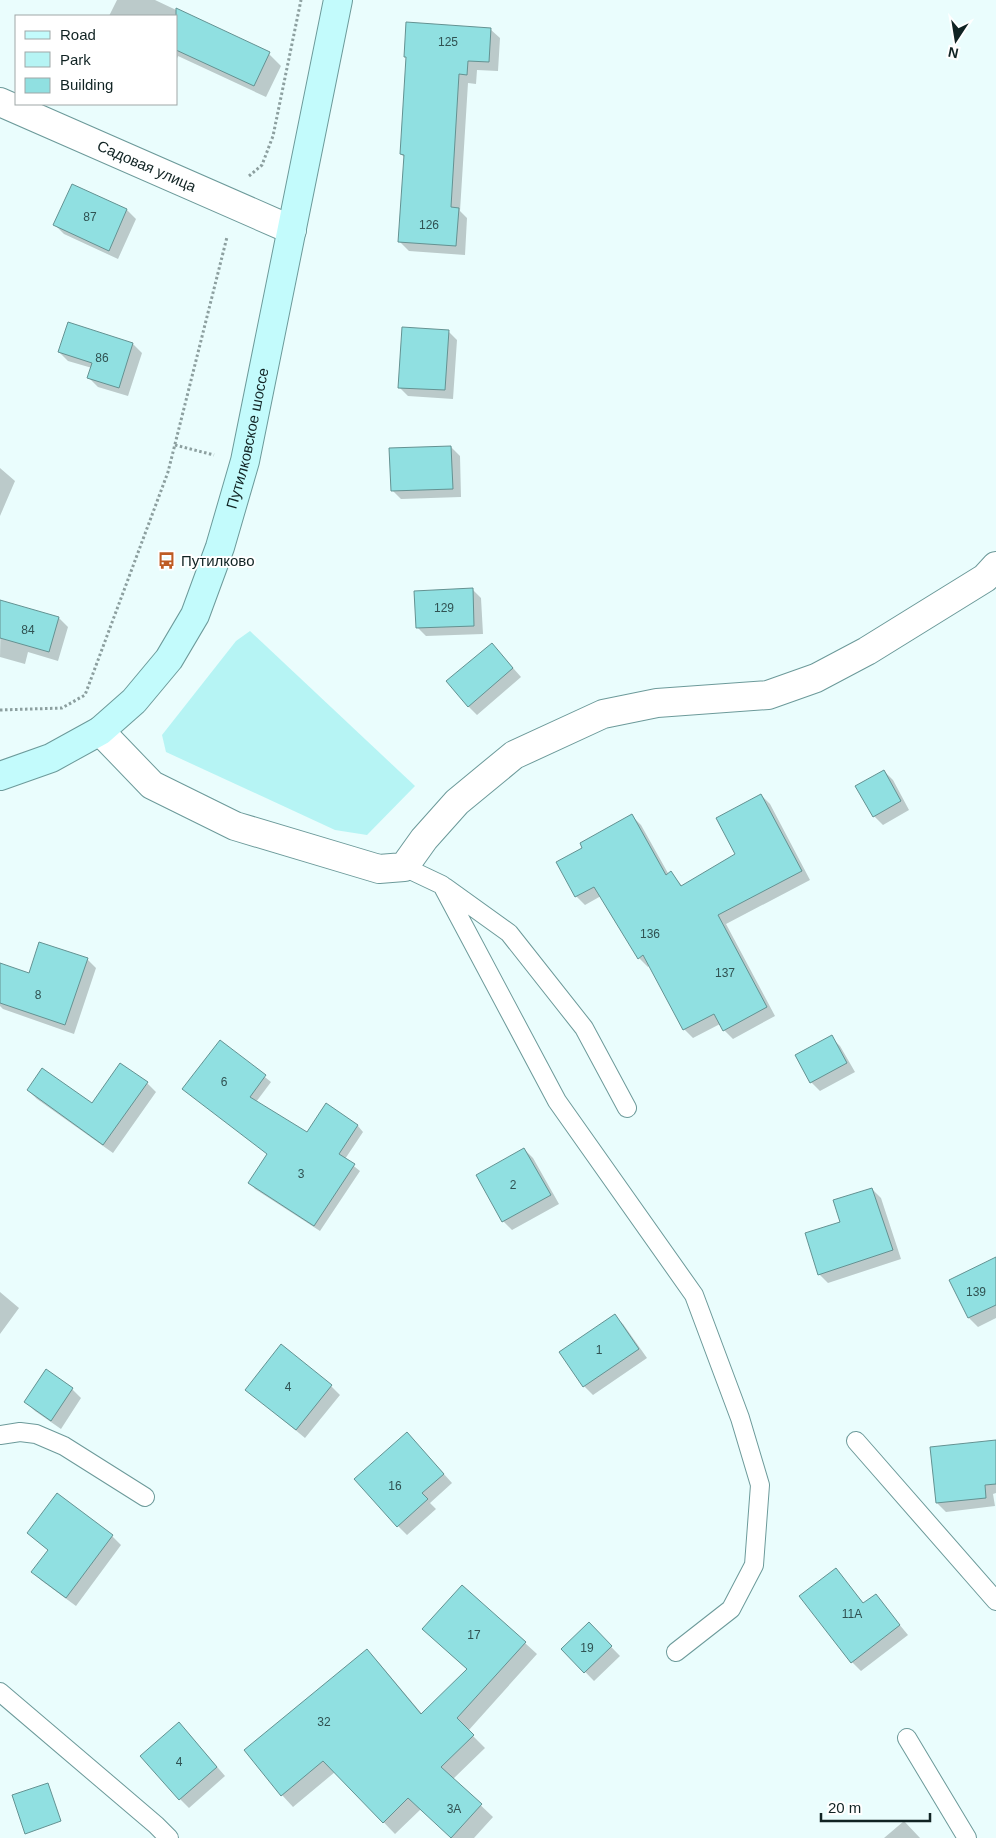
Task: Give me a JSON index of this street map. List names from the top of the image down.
{
  "streets": {
    "main road": ["Путилковское шоссе"],
    "street": ["Садовая улица"]
  },
  "crossings": [
    ["Садовая улица", "Путилковское шоссе"]
  ],
  "places": {
    "bus stop": ["Путилково"]
  },
  "house_numbers": [
    "125",
    "87",
    "126",
    "86",
    "129",
    "84",
    "136",
    "137",
    "8",
    "6",
    "3",
    "2",
    "139",
    "1",
    "4",
    "16",
    "11А",
    "17",
    "19",
    "32",
    "4",
    "3А"
  ],
  "legend": ["Road", "Park", "Building"],
  "scale_bar": "20 m",
  "north": "bottom"
}
